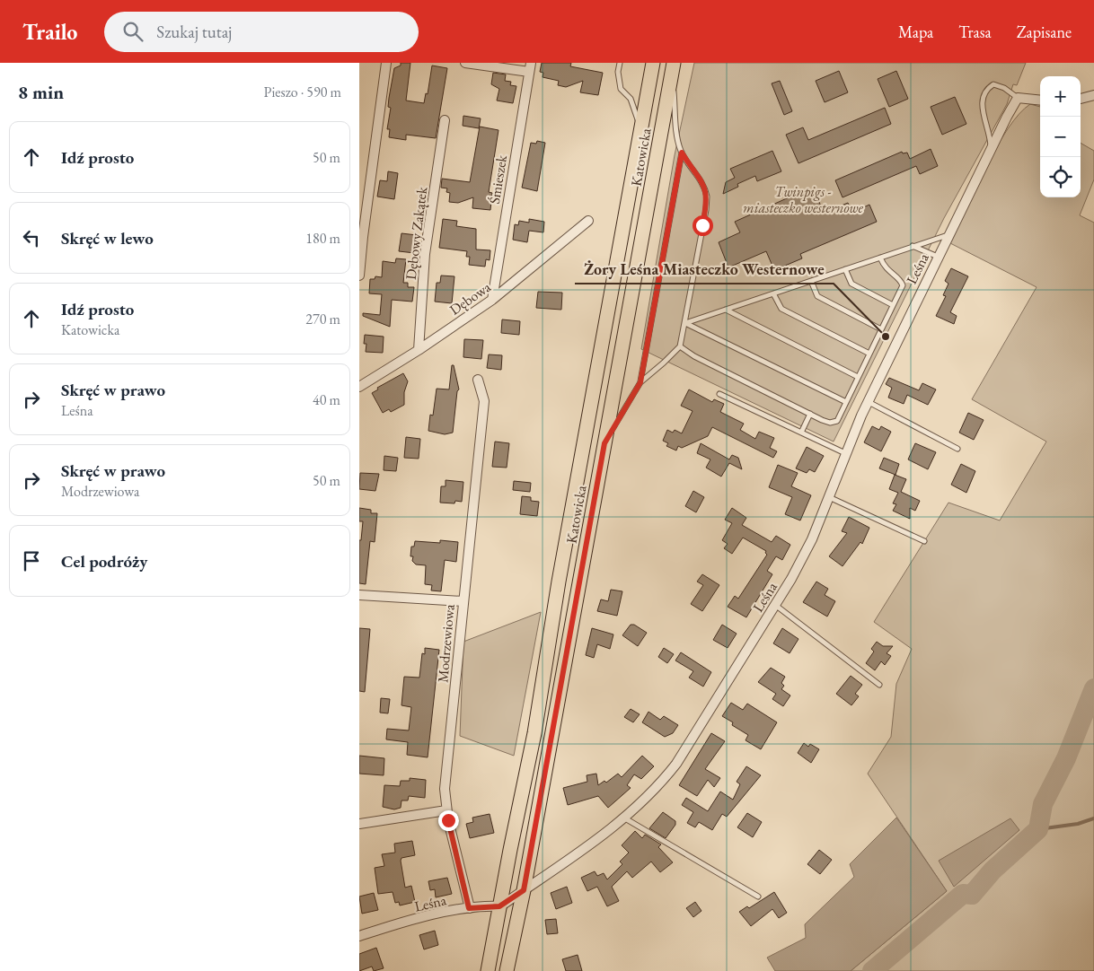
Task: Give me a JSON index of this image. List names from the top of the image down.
{
  "streets": {
    "main road": ["Katowicka"],
    "street": [
      "Śmieszek",
      "Dębowy Zakątek",
      "Leśna",
      "Dębowa",
      "Modrzewiowa"
    ]
  },
  "crossings": [
    ["Katowicka", "Leśna"],
    ["Śmieszek", "Dębowa"],
    ["Dębowy Zakątek", "Dębowa"],
    ["Leśna", "Modrzewiowa"]
  ],
  "parks": ["Twinpigs - miasteczko westernowe"],
  "places": ["Żory Leśna Miasteczko Westernowe"],
  "page": {
    "header": "Trailo",
    "search": "Szukaj tutaj",
    "nav": ["Mapa", "Trasa", "Zapisane"],
    "heading": ["8 min", "Pieszo · 590 m"],
    "map_buttons": ["+", "−"],
    "list": [
      ["Idź prosto", "50 m"],
      ["Skręć w lewo", "180 m"],
      ["Idź prosto", "Katowicka", "270 m"],
      ["Skręć w prawo", "Leśna", "40 m"],
      ["Skręć w prawo", "Modrzewiowa", "50 m"],
      "Cel podróży"
    ]
  }
}
